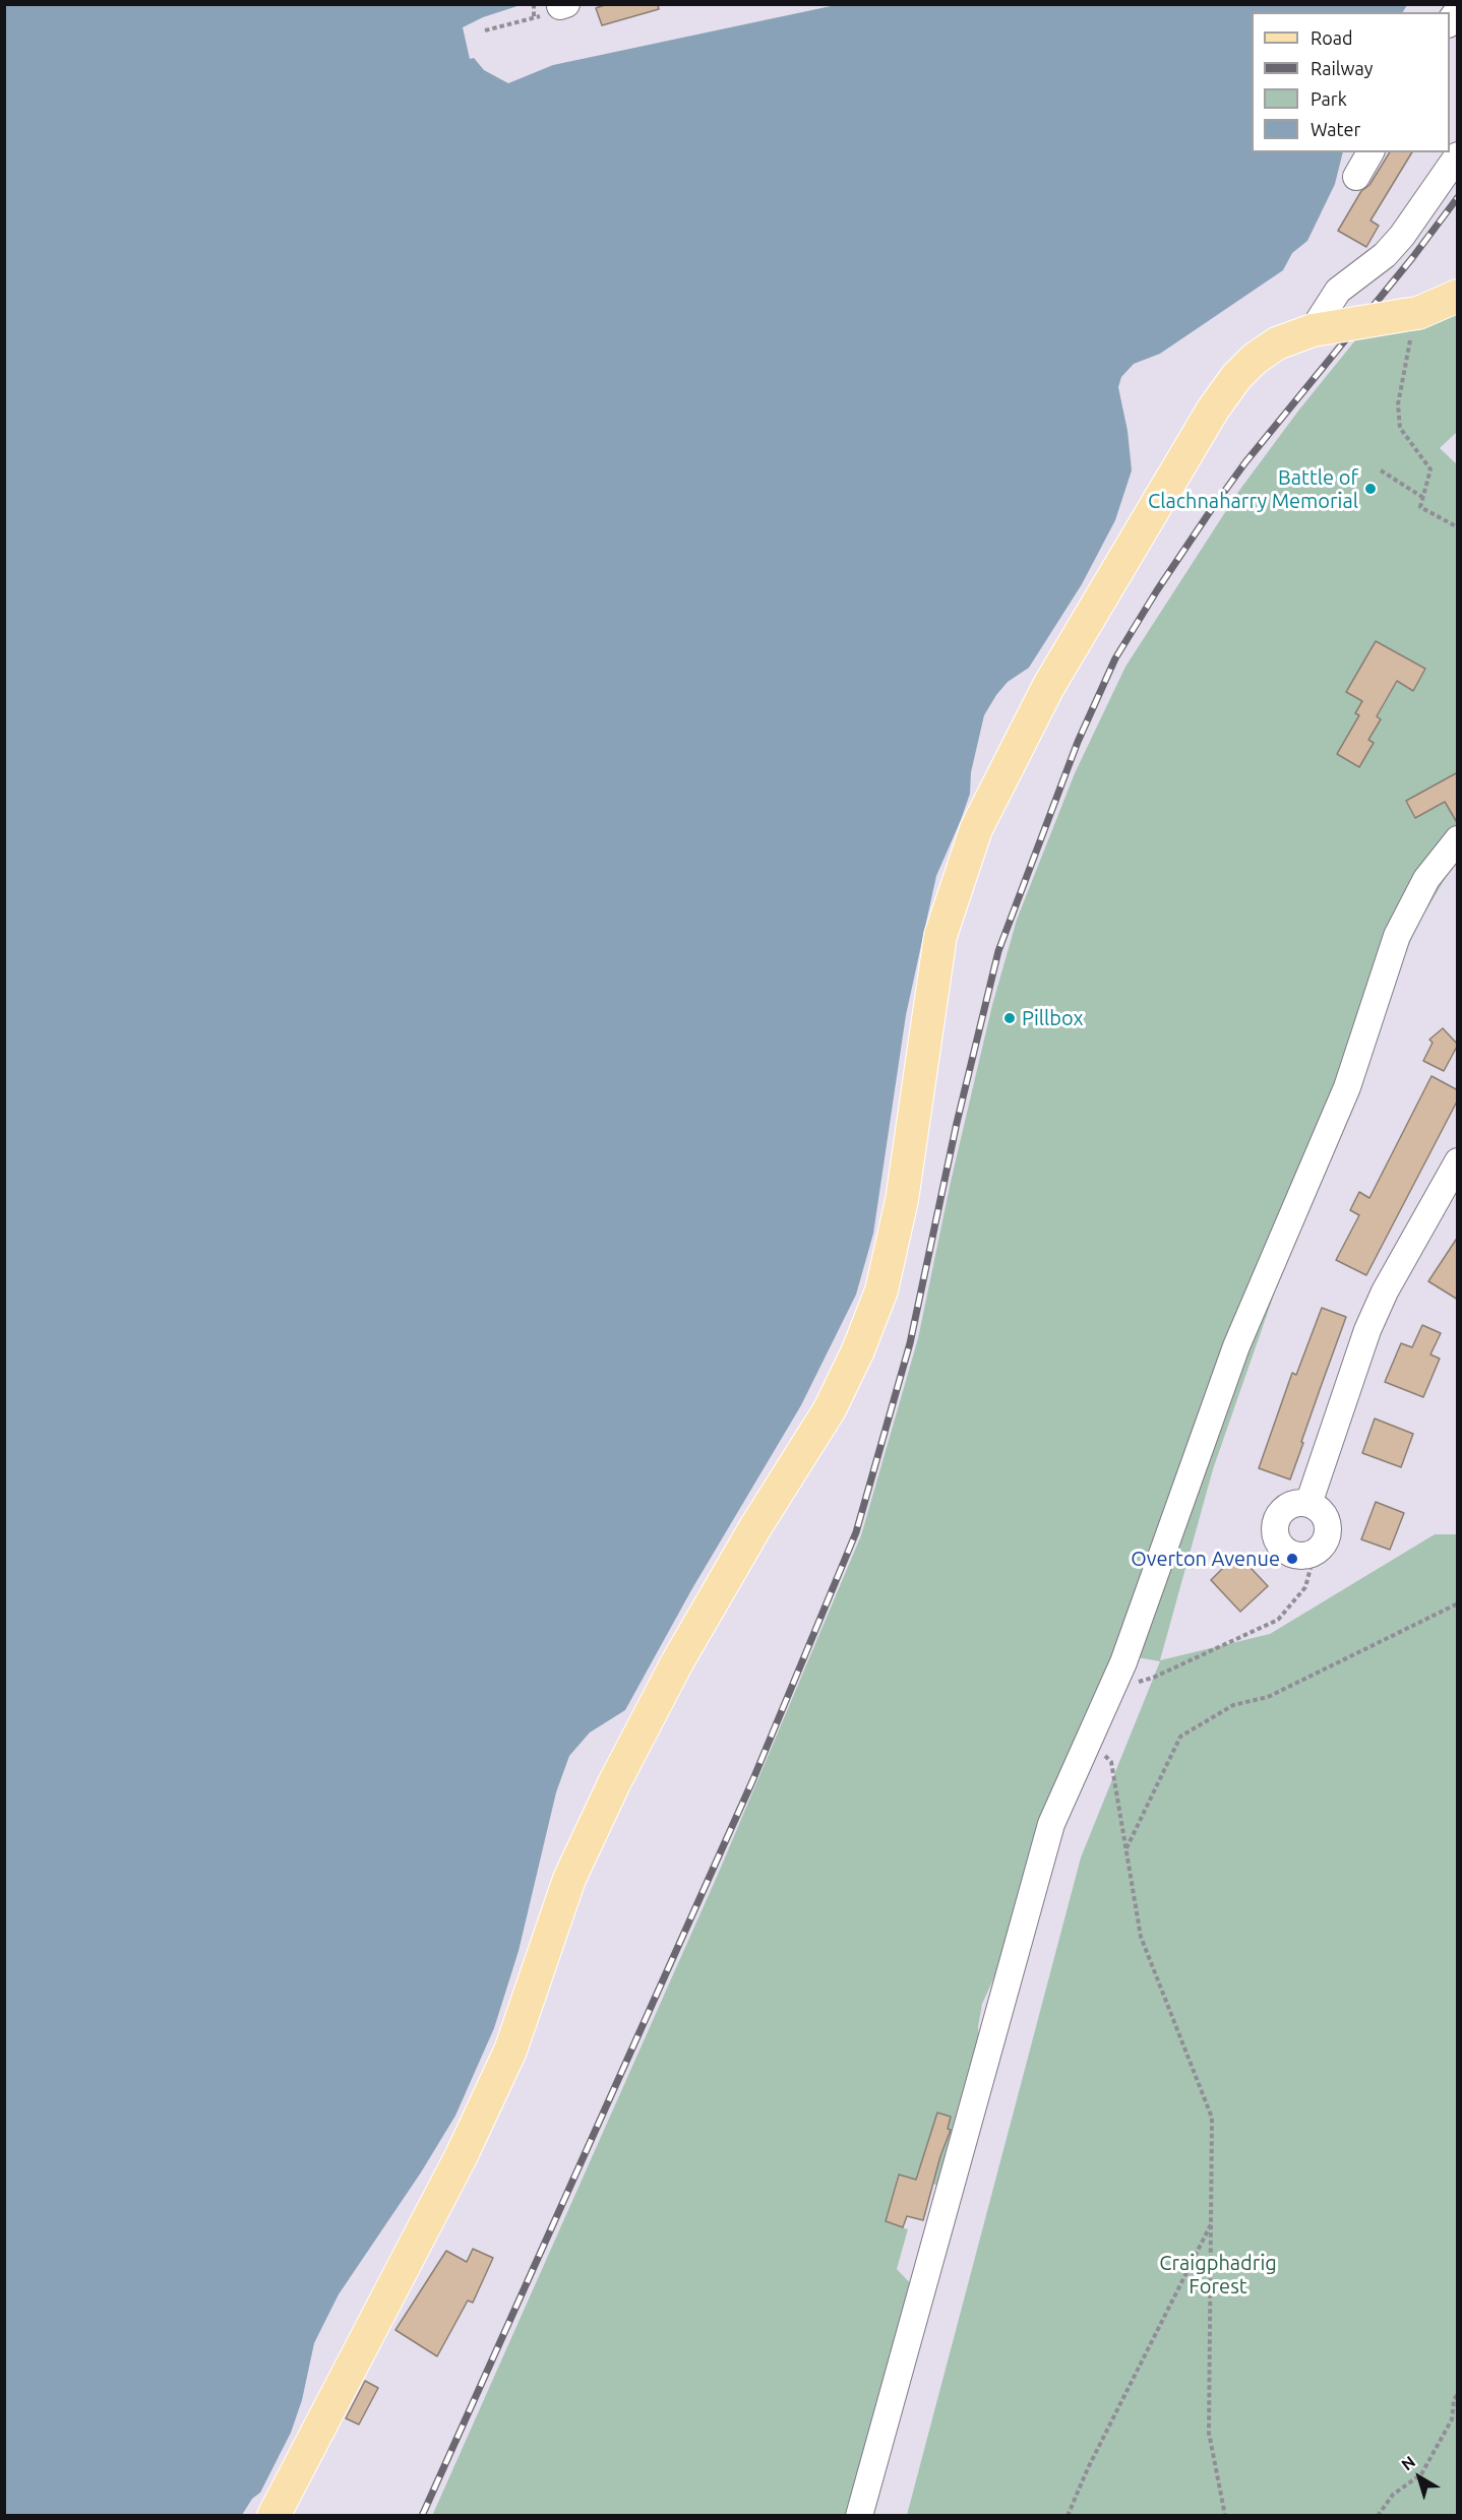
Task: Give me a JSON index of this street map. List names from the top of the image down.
{
  "parks": ["Craigphadrig Forest"],
  "places": ["Battle of Clachnaharry Memorial", "Pillbox", "Overton Avenue"],
  "legend": [
    "Road",
    "Railway",
    "Park",
    "Water"
  ],
  "north": "top left"
}
